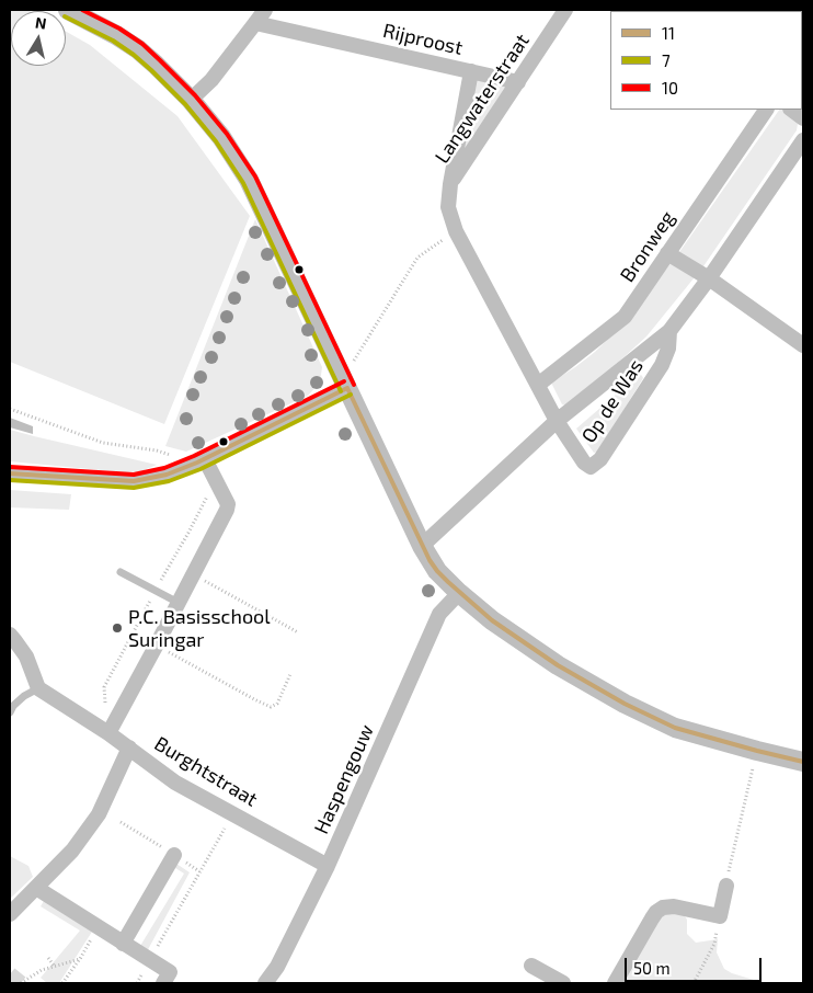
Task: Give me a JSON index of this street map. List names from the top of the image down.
{
  "streets": {
    "street": [
      "Rijproost",
      "Langwaterstraat",
      "Bronweg",
      "Op de Was",
      "Burghtstraat",
      "Haspengouw"
    ]
  },
  "crossings": [
    ["Rijproost", "Langwaterstraat"],
    ["Burghtstraat", "Haspengouw"]
  ],
  "places": ["P.C. Basisschool Suringar"],
  "lines": ["transit line 10", "transit line 7", "transit line 11"],
  "legend": ["11", "7", "10"],
  "scale_bar": "50 m",
  "north": "top"
}
